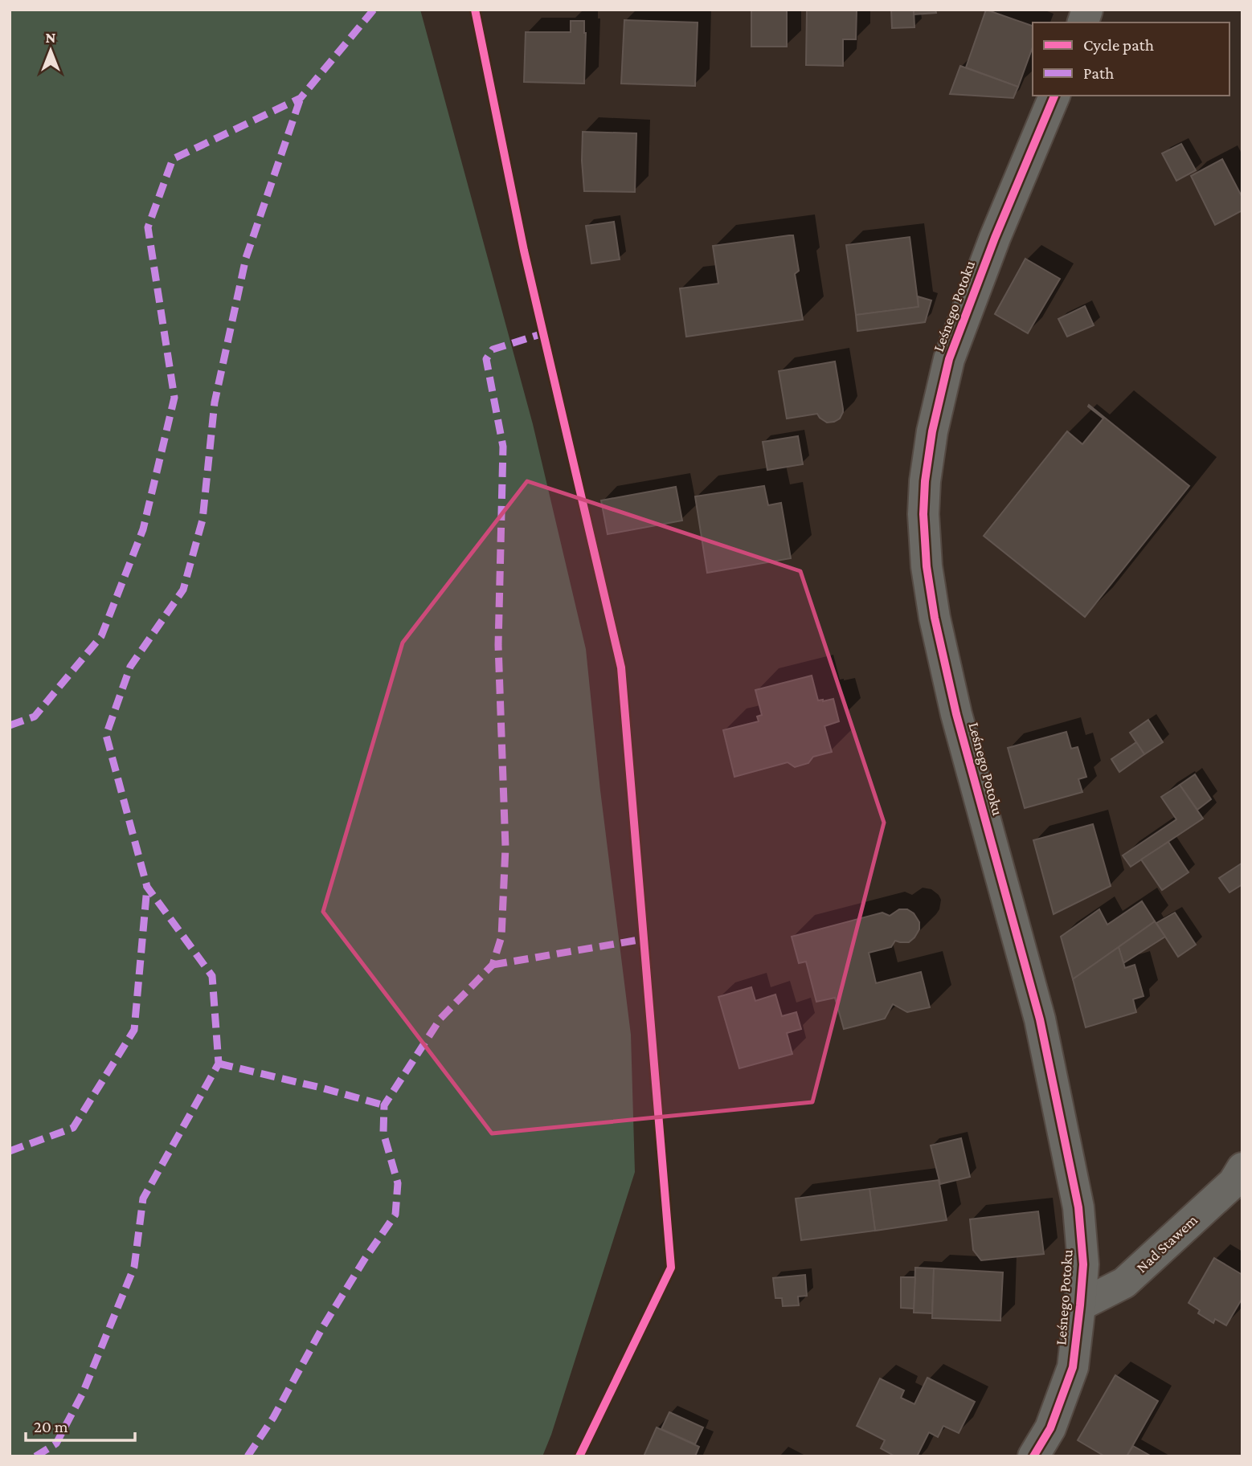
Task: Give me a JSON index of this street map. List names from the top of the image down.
{
  "streets": {
    "street": ["Leśnego Potoku", "Nad Stawem"]
  },
  "crossings": [
    ["Leśnego Potoku", "Nad Stawem"]
  ],
  "legend": ["Cycle path", "Path"],
  "scale_bar": "20 m",
  "north": "top"
}
